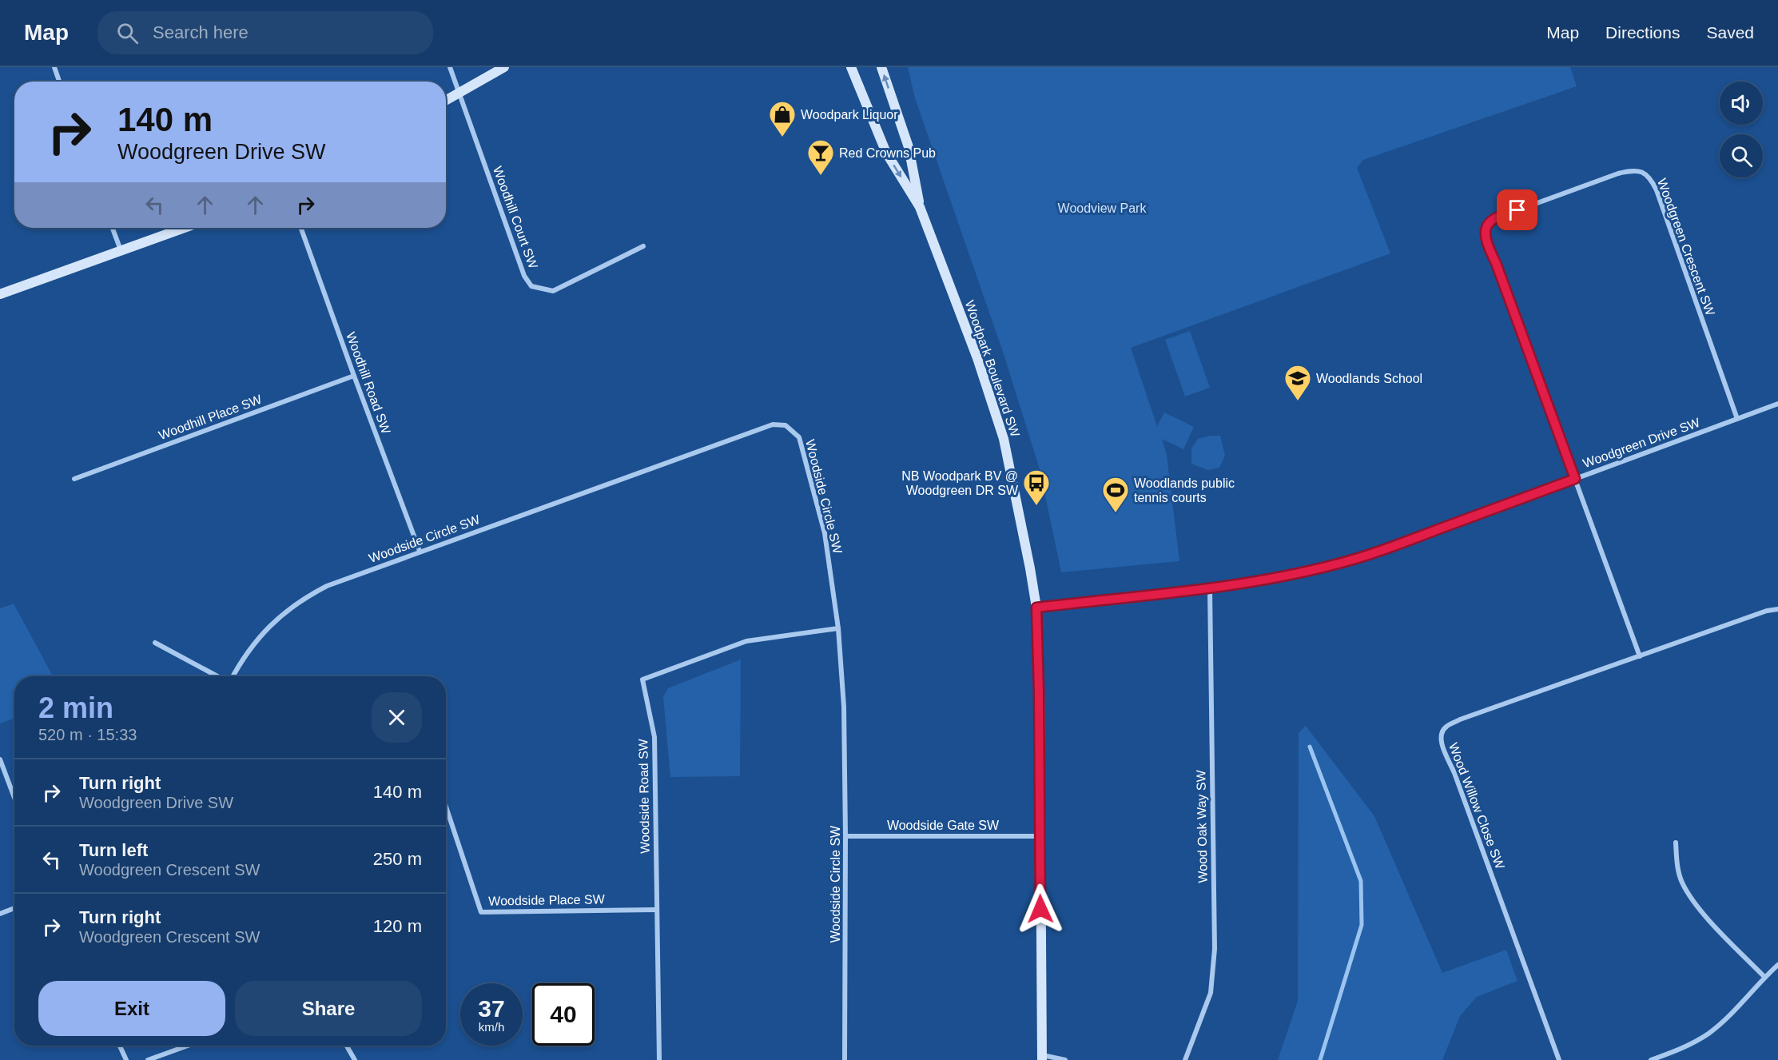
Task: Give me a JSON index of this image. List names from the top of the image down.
{
  "streets": {
    "street": [
      "Woodhill Court SW",
      "Woodgreen Crescent SW",
      "Woodpark Boulevard SW",
      "Woodhill Road SW",
      "Woodhill Place SW",
      "Woodgreen Drive SW",
      "Woodside Circle SW",
      "Woodside Road SW",
      "Wood Willow Close SW",
      "Woodside Gate SW",
      "Wood Oak Way SW",
      "Woodside Place SW"
    ]
  },
  "crossings": [
    ["Woodgreen Crescent SW", "Woodgreen Drive SW"],
    ["Woodpark Boulevard SW", "Woodgreen Drive SW"],
    ["Woodpark Boulevard SW", "Woodside Gate SW"],
    ["Woodhill Road SW", "Woodhill Place SW"],
    ["Woodhill Road SW", "Woodside Circle SW"],
    ["Woodgreen Drive SW", "Wood Oak Way SW"],
    ["Woodside Circle SW", "Woodside Road SW"],
    ["Woodside Circle SW", "Woodside Gate SW"],
    ["Woodside Road SW", "Woodside Place SW"]
  ],
  "parks": ["Woodview Park"],
  "places": {
    "shop": ["Woodpark Liquor"],
    "bar": ["Red Crowns Pub"],
    "school or university": ["Woodlands School"],
    "bus stop": ["NB Woodpark BV @ Woodgreen DR SW"],
    "sports": ["Woodlands public tennis courts"]
  },
  "page": {
    "header": "Map",
    "search": "Search here",
    "nav": ["Map", "Directions", "Saved"],
    "turn": ["140 m", "Woodgreen Drive SW"],
    "heading": ["2 min", "520 m · 15:33"],
    "list": [
      {
        "name": "Turn right",
        "note": "Woodgreen Drive SW",
        "value": "140 m"
      },
      {
        "name": "Turn left",
        "note": "Woodgreen Crescent SW",
        "value": "250 m"
      },
      {
        "name": "Turn right",
        "note": "Woodgreen Crescent SW",
        "value": "120 m"
      }
    ],
    "buttons": ["Exit", "Share"],
    "speed": "37 km/h",
    "limit": "40"
  }
}
